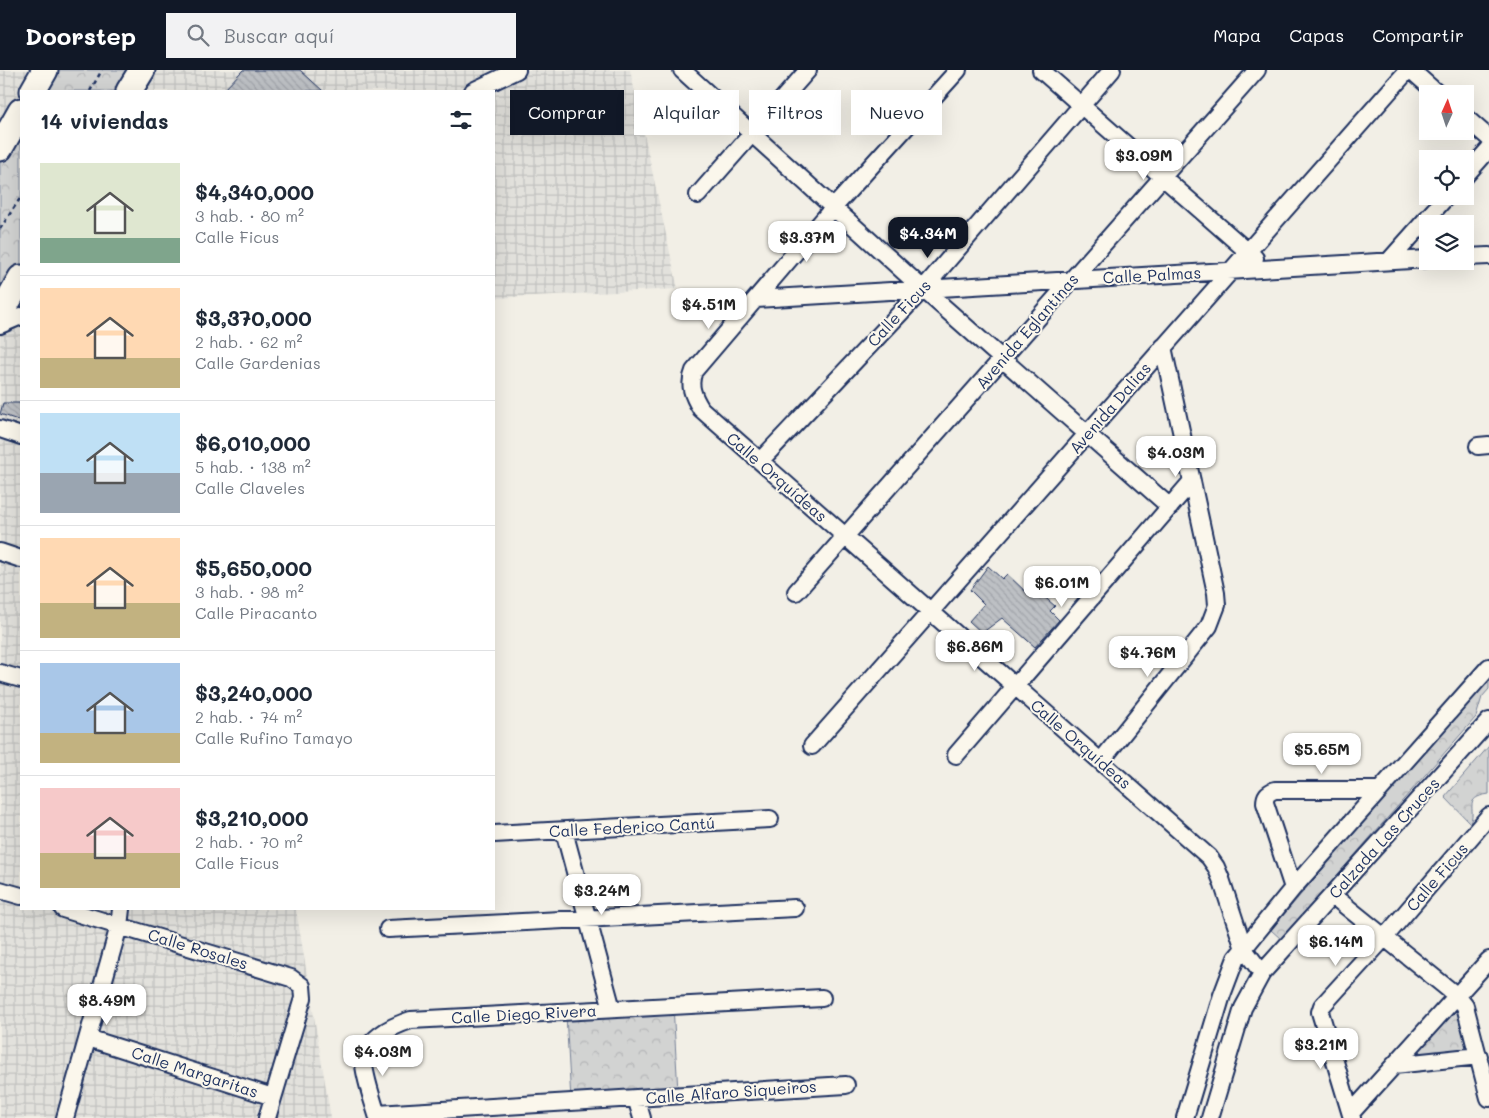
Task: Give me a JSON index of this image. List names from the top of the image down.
{
  "streets": {
    "street": [
      "Calle Palmas",
      "Calle Ficus",
      "Avenida Eglantinas",
      "Avenida Dalias",
      "Calle Orquídeas",
      "Calle Federico Cantú",
      "Calzada Las Cruces",
      "Calle Rosales",
      "Calle Diego Rivera",
      "Calle Margaritas",
      "Calle Alfaro Siqueiros"
    ]
  },
  "crossings": [
    ["Calle Palmas", "Calle Ficus"],
    ["Calle Palmas", "Avenida Eglantinas"],
    ["Calle Palmas", "Avenida Dalias"],
    ["Calle Palmas", "Calle Orquídeas"],
    ["Calle Ficus", "Calle Orquídeas"],
    ["Avenida Eglantinas", "Calle Orquídeas"],
    ["Avenida Dalias", "Calle Orquídeas"],
    ["Calle Orquídeas", "Calzada Las Cruces"],
    ["Calle Federico Cantú", "Calle Diego Rivera"],
    ["Calle Rosales", "Calle Margaritas"],
    ["Calle Diego Rivera", "Calle Alfaro Siqueiros"]
  ],
  "north": "top",
  "page": {
    "header": "Doorstep",
    "search": "Buscar aquí",
    "nav": ["Mapa", "Capas", "Compartir"],
    "chip": [
      "Comprar",
      "Alquilar",
      "Filtros",
      "Nuevo"
    ],
    "heading": "14 viviendas",
    "price": [
      "$3.09M",
      "$4.34M",
      "$3.37M",
      "$4.51M",
      "$4.03M",
      "$6.01M",
      "$6.86M",
      "$4.76M",
      "$5.65M",
      "$3.24M",
      "$6.14M",
      "$8.49M",
      "$3.21M",
      "$4.03M"
    ],
    "list": [
      {
        "name": "$4,340,000",
        "note": "3 hab. · 80 m² · Calle Ficus"
      },
      {
        "name": "$3,370,000",
        "note": "2 hab. · 62 m² · Calle Gardenias"
      },
      {
        "name": "$6,010,000",
        "note": "5 hab. · 138 m² · Calle Claveles"
      },
      {
        "name": "$5,650,000",
        "note": "3 hab. · 98 m² · Calle Piracanto"
      },
      {
        "name": "$3,240,000",
        "note": "2 hab. · 74 m² · Calle Rufino Tamayo"
      },
      {
        "name": "$3,210,000",
        "note": "2 hab. · 70 m² · Calle Ficus"
      }
    ]
  }
}
